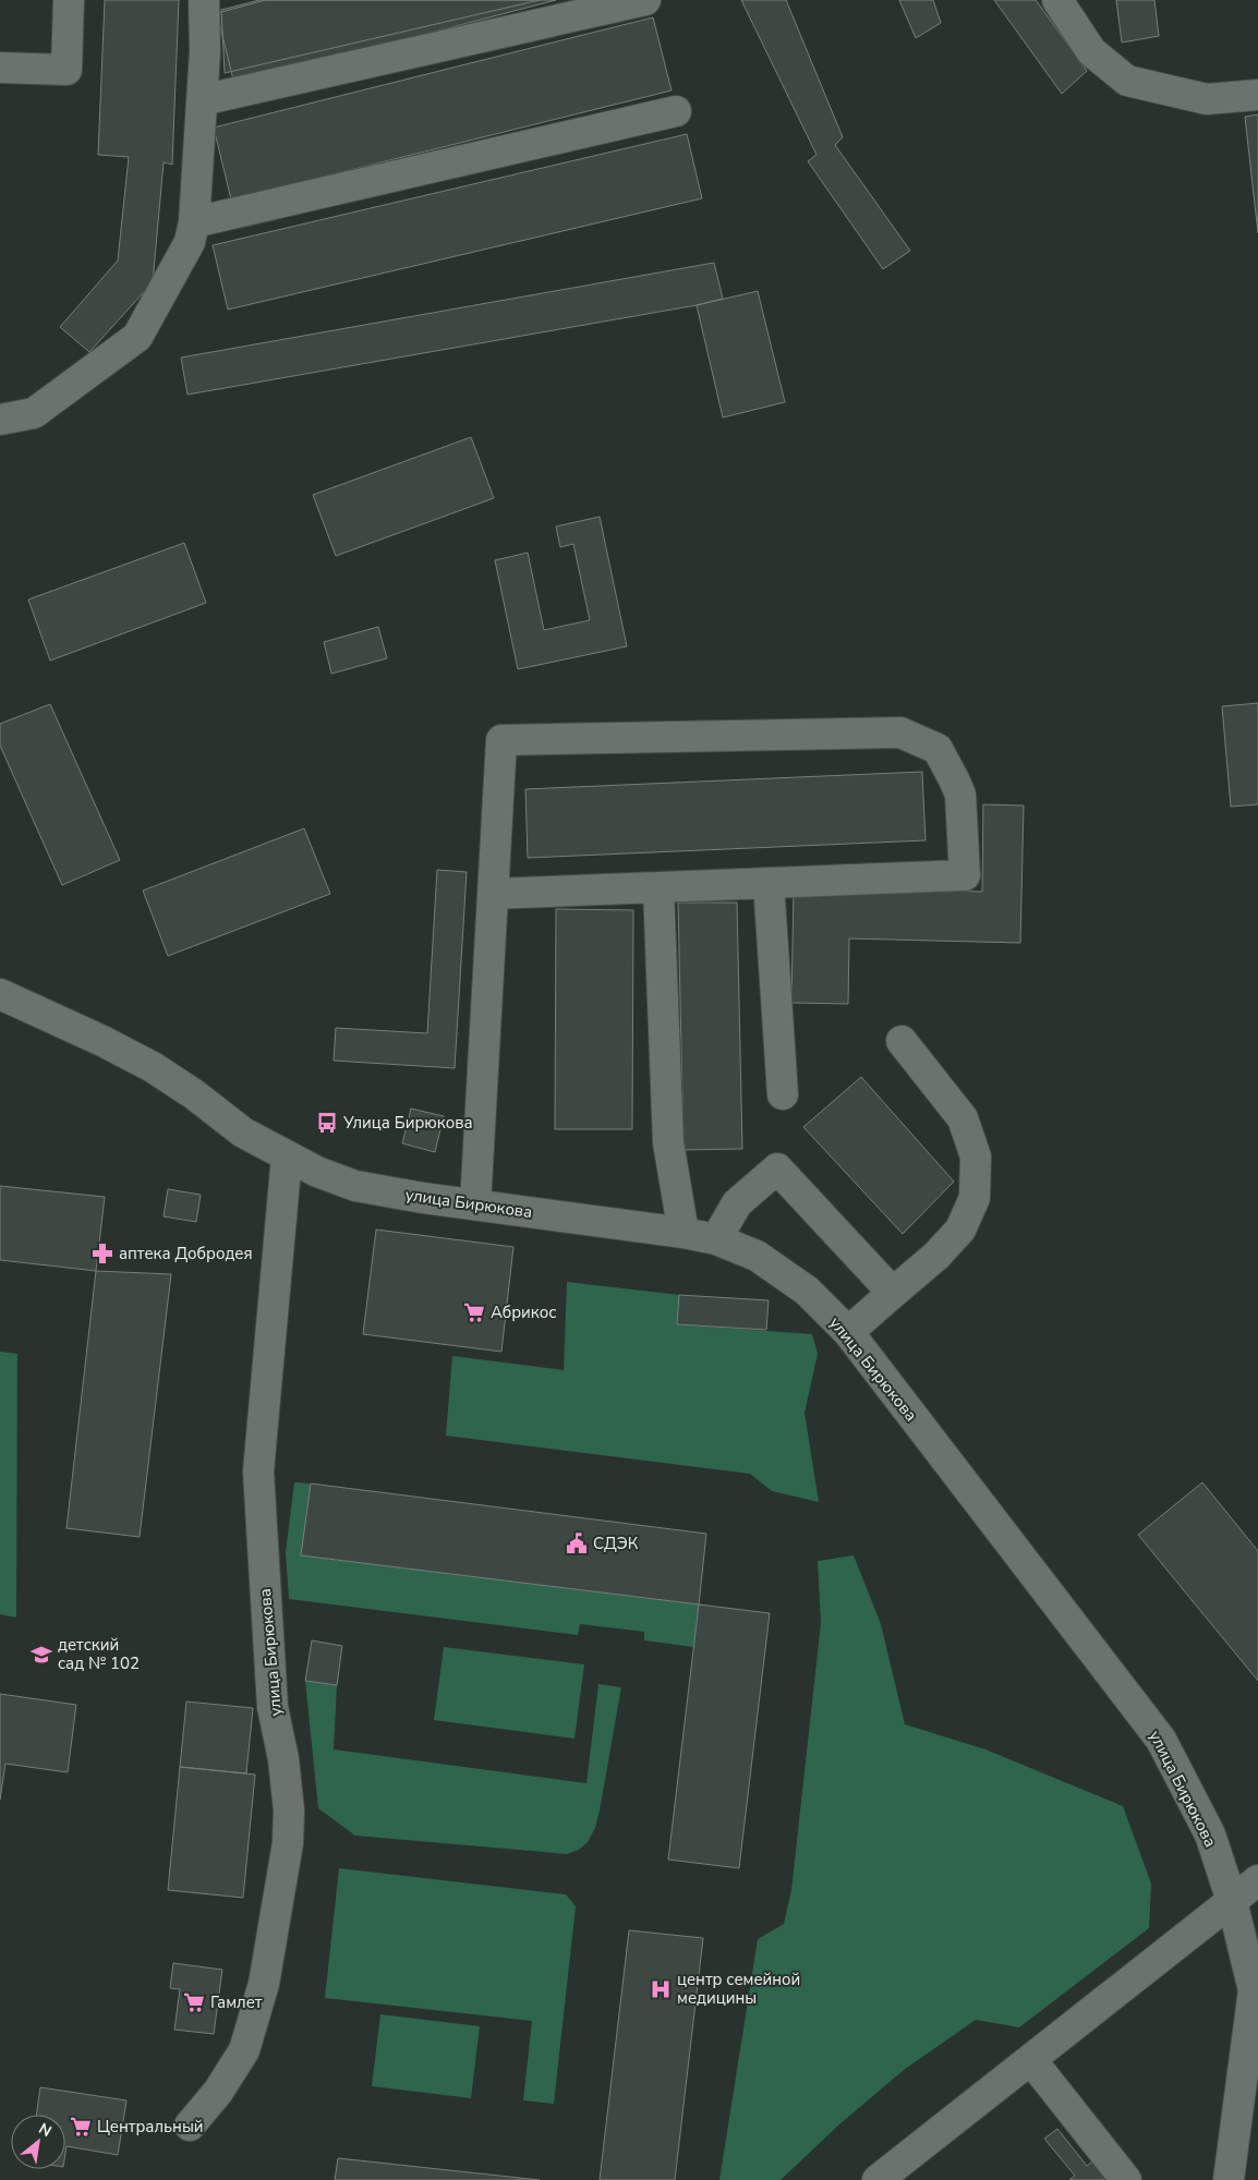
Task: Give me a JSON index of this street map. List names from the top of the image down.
{
  "streets": {
    "street": ["улица Бирюкова"]
  },
  "places": {
    "bus stop": ["Улица Бирюкова"],
    "pharmacy": ["аптека Добродея"],
    "supermarket": ["Абрикос", "Гамлет", "Центральный"],
    "public building": ["СДЭК"],
    "school or university": ["детский сад № 102"],
    "hospital": ["центр семейной медицины"]
  },
  "north": "top right"
}
